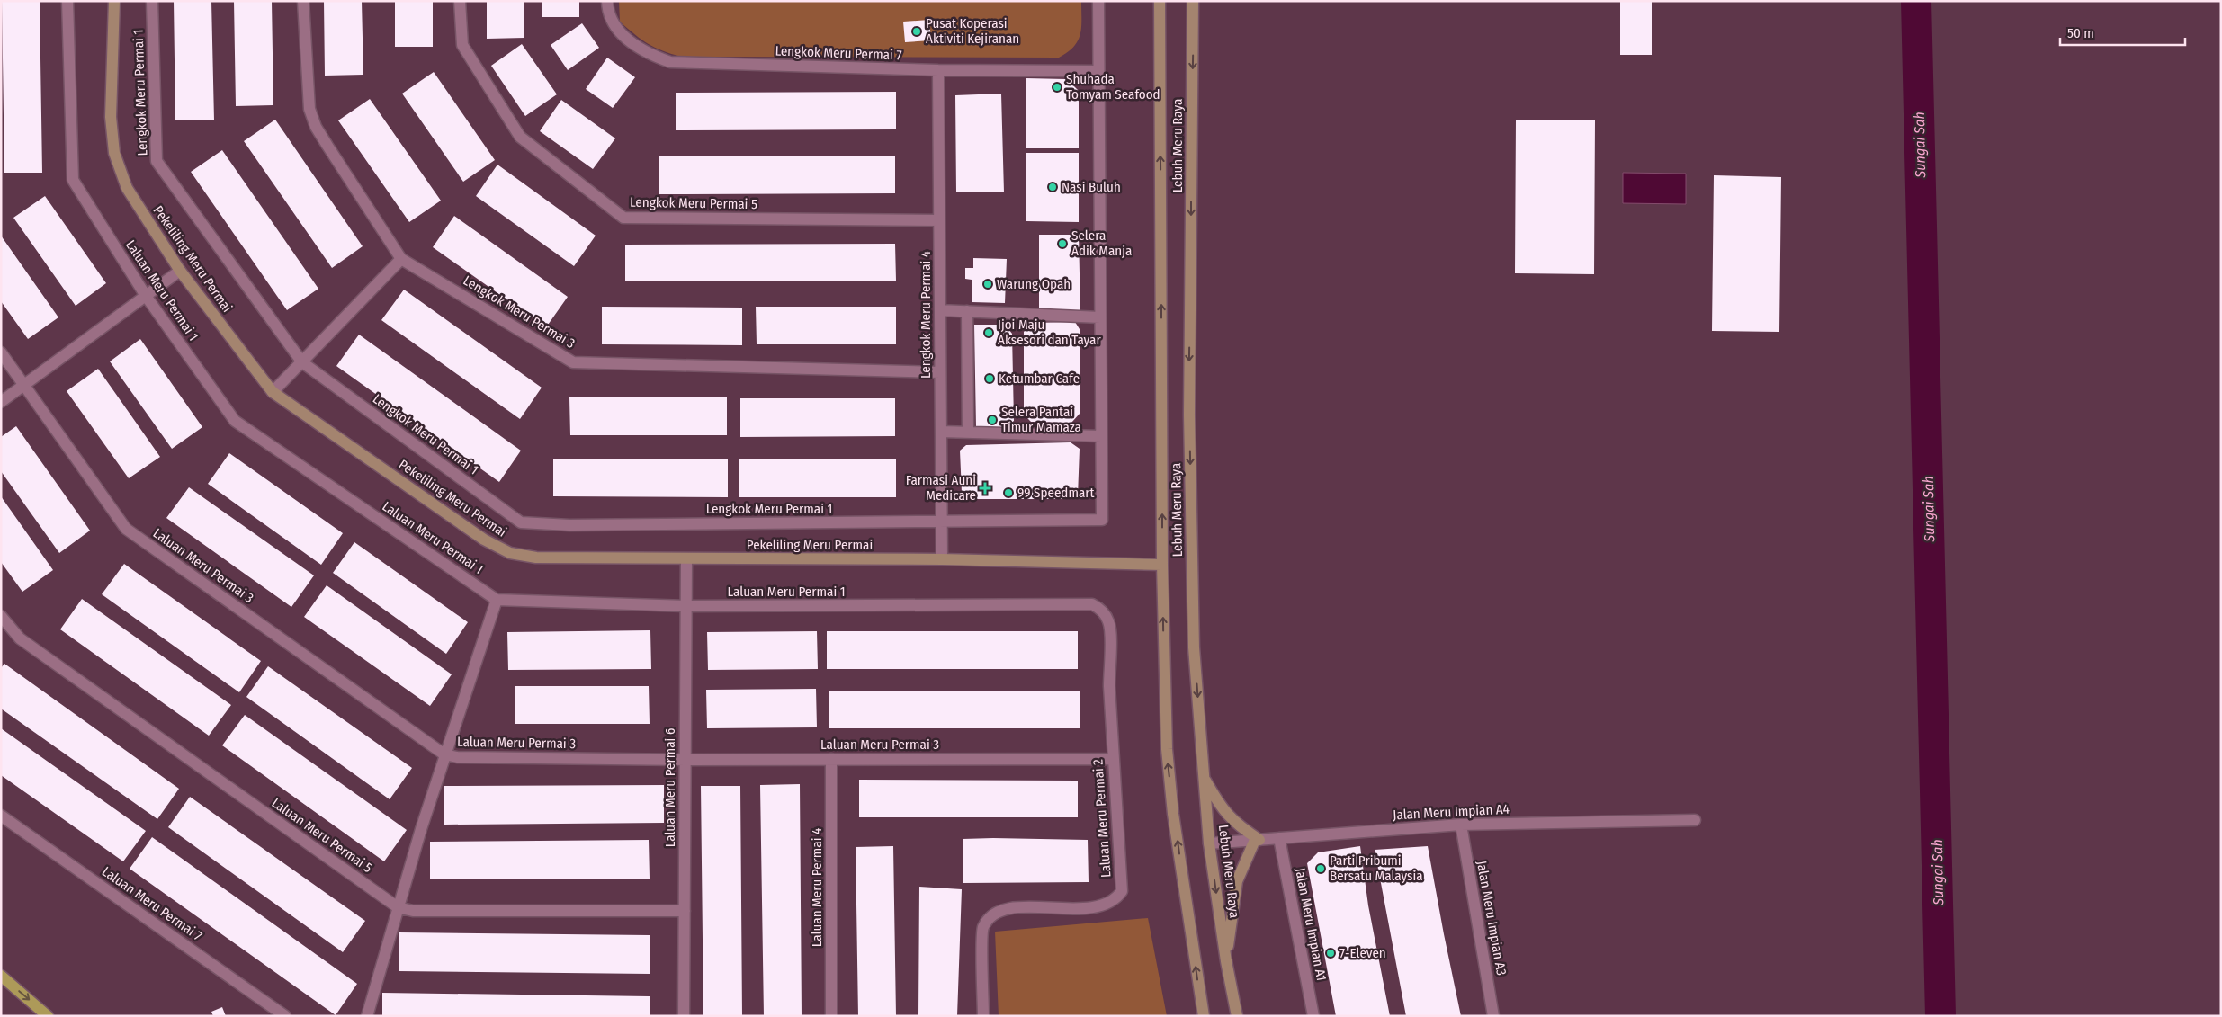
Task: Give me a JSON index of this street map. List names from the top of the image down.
{
  "streets": {
    "main road": ["Lebuh Meru Raya", "Pekeliling Meru Permai"],
    "street": [
      "Lengkok Meru Permai 7",
      "Lengkok Meru Permai 1",
      "Lengkok Meru Permai 5",
      "Laluan Meru Permai 1",
      "Lengkok Meru Permai 3",
      "Lengkok Meru Permai 4",
      "Laluan Meru Permai 3",
      "Laluan Meru Permai 6",
      "Jalan Meru Impian A4",
      "Laluan Meru Permai 2",
      "Laluan Meru Permai 5",
      "Laluan Meru Permai 4",
      "Laluan Meru Permai 7",
      "Jalan Meru Impian A3",
      "Jalan Meru Impian A1"
    ]
  },
  "crossings": [
    ["Lengkok Meru Permai 7", "Lengkok Meru Permai 4"],
    ["Lengkok Meru Permai 1", "Lengkok Meru Permai 4"],
    ["Lebuh Meru Raya", "Pekeliling Meru Permai"],
    ["Lebuh Meru Raya", "Jalan Meru Impian A4"],
    ["Lengkok Meru Permai 5", "Lengkok Meru Permai 4"],
    ["Pekeliling Meru Permai", "Lengkok Meru Permai 4"],
    ["Pekeliling Meru Permai", "Laluan Meru Permai 6"],
    ["Laluan Meru Permai 1", "Laluan Meru Permai 6"],
    ["Laluan Meru Permai 1", "Laluan Meru Permai 2"],
    ["Lengkok Meru Permai 3", "Lengkok Meru Permai 4"],
    ["Laluan Meru Permai 3", "Laluan Meru Permai 6"],
    ["Laluan Meru Permai 3", "Laluan Meru Permai 2"],
    ["Laluan Meru Permai 3", "Laluan Meru Permai 4"],
    ["Laluan Meru Permai 6", "Laluan Meru Permai 5"],
    ["Jalan Meru Impian A4", "Jalan Meru Impian A3"],
    ["Jalan Meru Impian A4", "Jalan Meru Impian A1"]
  ],
  "water": ["Sungai Sah"],
  "places": {
    "other": [
      "Pusat Koperasi Aktiviti Kejiranan",
      "Shuhada Tomyam Seafood",
      "Nasi Buluh",
      "Selera Adik Manja",
      "Warung Opah",
      "Ijoi Maju Aksesori dan Tayar",
      "Ketumbar Cafe",
      "Selera Pantai Timur Mamaza",
      "99 Speedmart",
      "Parti Pribumi Bersatu Malaysia",
      "7-Eleven"
    ],
    "health": ["Farmasi Auni Medicare"]
  },
  "scale_bar": "50 m"
}
